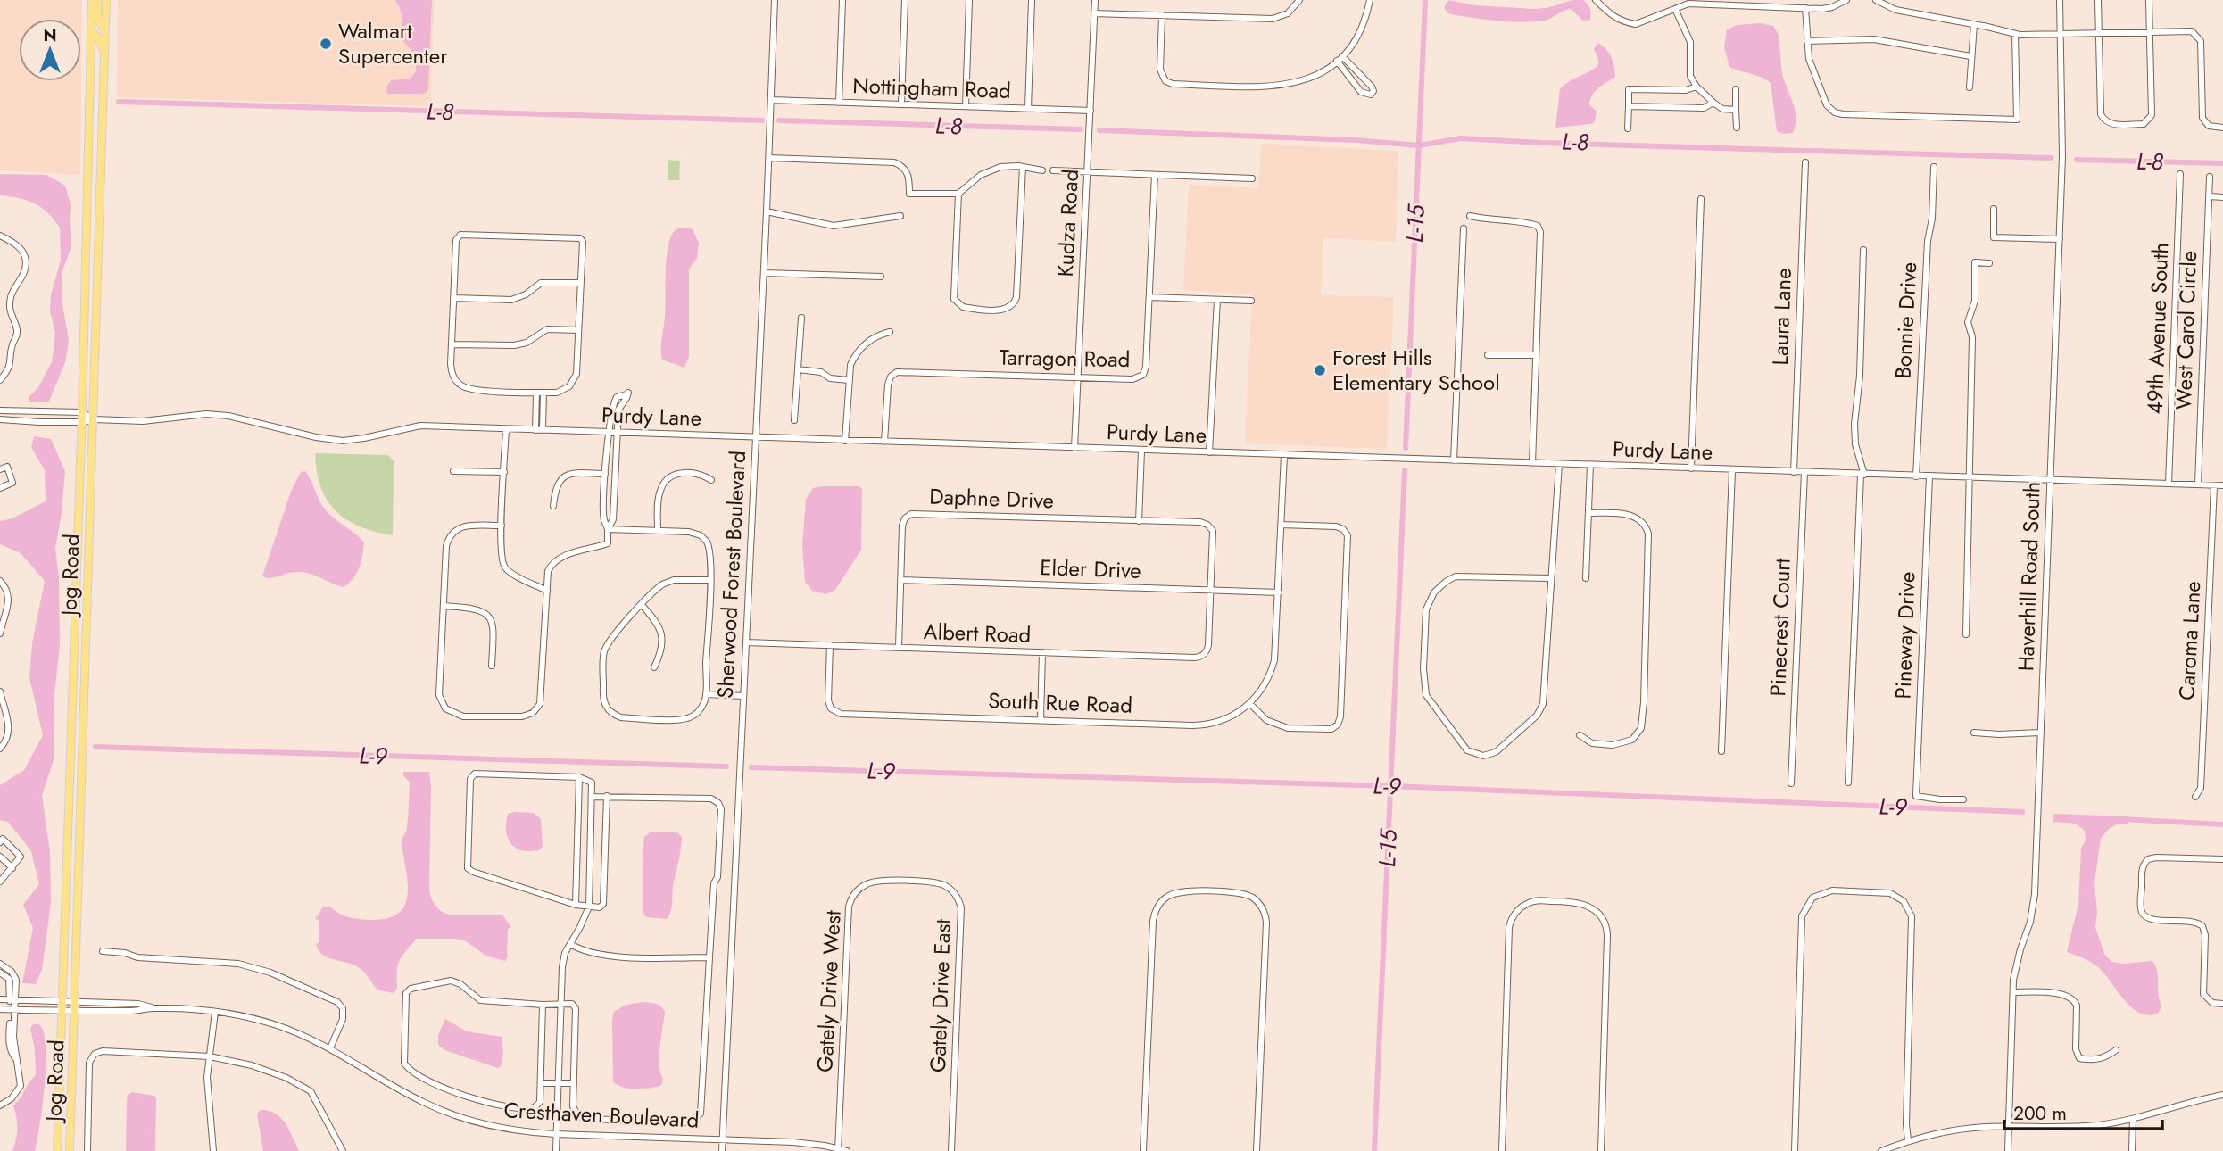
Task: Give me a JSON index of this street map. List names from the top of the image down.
{
  "streets": {
    "main road": ["Jog Road"],
    "street": [
      "Nottingham Road",
      "Kudza Road",
      "Laura Lane",
      "Bonnie Drive",
      "49th Avenue South",
      "West Carol Circle",
      "Tarragon Road",
      "Purdy Lane",
      "Daphne Drive",
      "Elder Drive",
      "Sherwood Forest Boulevard",
      "Haverhill Road South",
      "Pinecrest Court",
      "Albert Road",
      "Pineway Drive",
      "Caroma Lane",
      "South Rue Road",
      "Gately Drive West",
      "Gately Drive East",
      "Cresthaven Boulevard"
    ]
  },
  "crossings": [
    ["Nottingham Road", "Kudza Road"],
    ["Nottingham Road", "Sherwood Forest Boulevard"],
    ["Kudza Road", "Tarragon Road"],
    ["Kudza Road", "Purdy Lane"],
    ["Laura Lane", "Purdy Lane"],
    ["Bonnie Drive", "Purdy Lane"],
    ["49th Avenue South", "Purdy Lane"],
    ["West Carol Circle", "Purdy Lane"],
    ["Tarragon Road", "Purdy Lane"],
    ["Purdy Lane", "Jog Road"],
    ["Purdy Lane", "Sherwood Forest Boulevard"],
    ["Purdy Lane", "Haverhill Road South"],
    ["Purdy Lane", "Pinecrest Court"],
    ["Purdy Lane", "Pineway Drive"],
    ["Purdy Lane", "Caroma Lane"],
    ["Daphne Drive", "Elder Drive"],
    ["Daphne Drive", "Albert Road"],
    ["Elder Drive", "Albert Road"],
    ["Jog Road", "Cresthaven Boulevard"],
    ["Sherwood Forest Boulevard", "Albert Road"],
    ["Sherwood Forest Boulevard", "Cresthaven Boulevard"],
    ["Albert Road", "South Rue Road"],
    ["Gately Drive West", "Gately Drive East"],
    ["Gately Drive West", "Cresthaven Boulevard"]
  ],
  "water": ["L-8", "L-15", "L-9"],
  "places": ["Walmart Supercenter", "Forest Hills Elementary School"],
  "scale_bar": "200 m",
  "north": "top"
}
